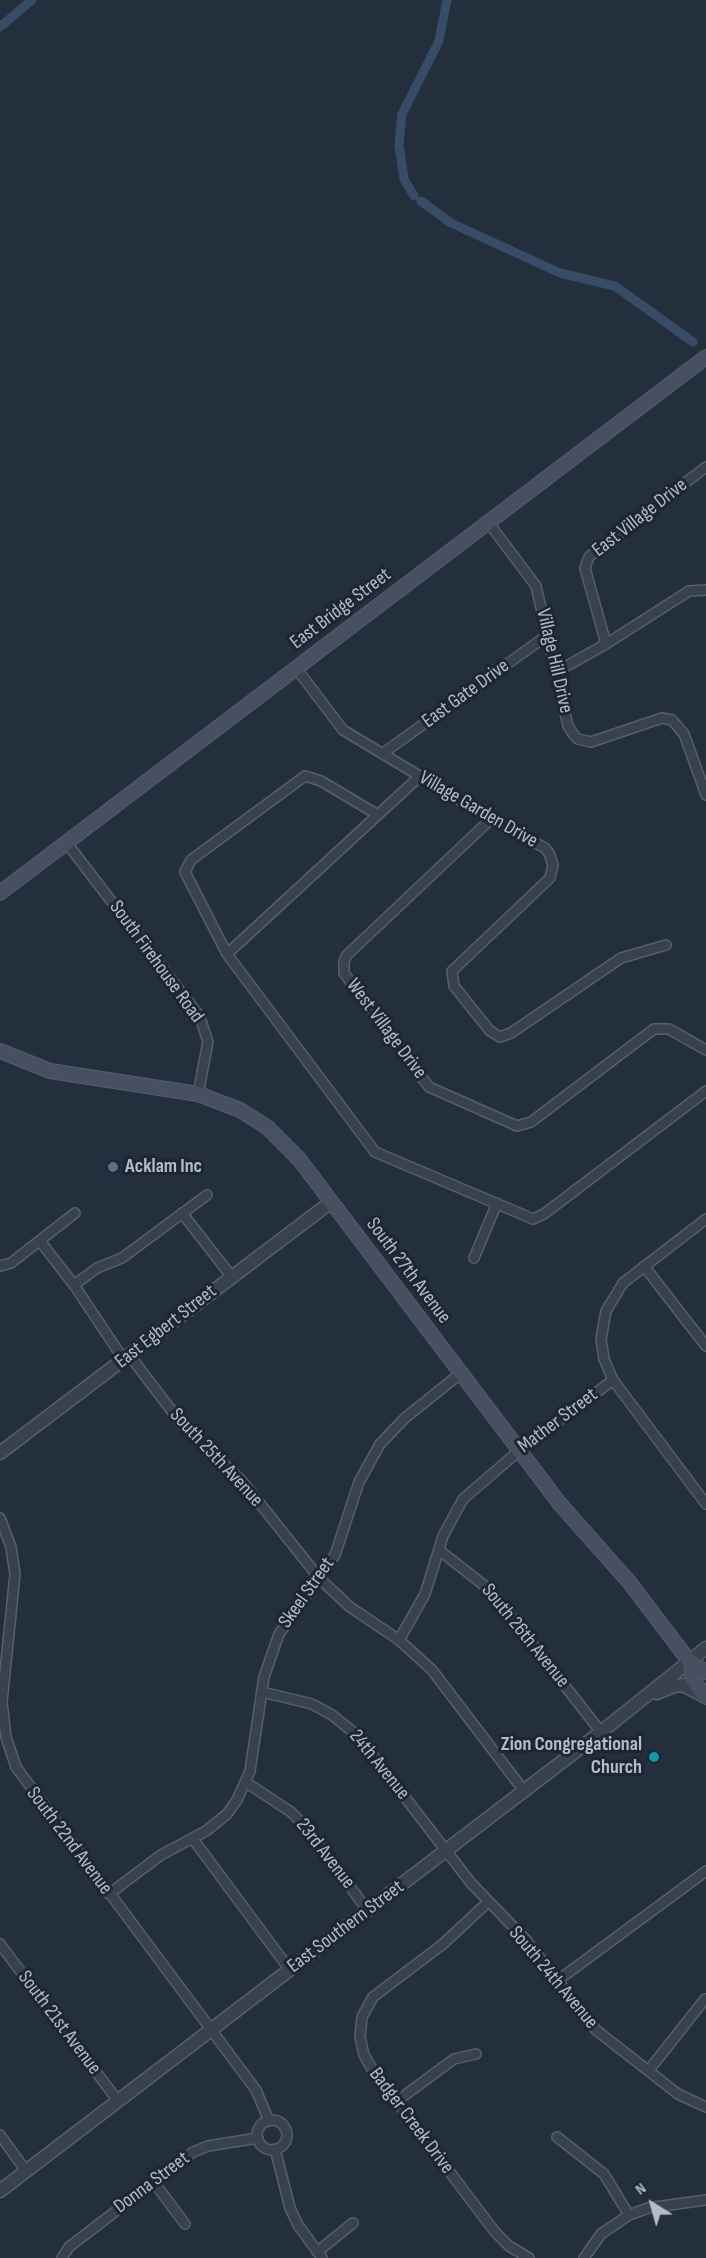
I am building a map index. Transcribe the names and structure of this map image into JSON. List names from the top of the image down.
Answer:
{
  "streets": {
    "main road": ["East Bridge Street", "South 27th Avenue"],
    "street": [
      "East Village Drive",
      "Village Hill Drive",
      "East Gate Drive",
      "Village Garden Drive",
      "South Firehouse Road",
      "West Village Drive",
      "East Egbert Street",
      "Mather Street",
      "South 25th Avenue",
      "Skeel Street",
      "South 26th Avenue",
      "24th Avenue",
      "South 22nd Avenue",
      "23rd Avenue",
      "East Southern Street",
      "South 24th Avenue",
      "South 21st Avenue",
      "Badger Creek Drive",
      "Donna Street"
    ]
  },
  "crossings": [
    ["East Bridge Street", "Village Hill Drive"],
    ["East Bridge Street", "Village Garden Drive"],
    ["East Bridge Street", "South Firehouse Road"],
    ["Village Hill Drive", "East Gate Drive"],
    ["East Gate Drive", "Village Garden Drive"],
    ["Village Garden Drive", "West Village Drive"],
    ["South Firehouse Road", "South 27th Avenue"],
    ["South 27th Avenue", "East Egbert Street"],
    ["South 27th Avenue", "Mather Street"],
    ["South 27th Avenue", "Skeel Street"],
    ["South 27th Avenue", "East Southern Street"],
    ["East Egbert Street", "South 25th Avenue"],
    ["Mather Street", "South 25th Avenue"],
    ["Mather Street", "South 26th Avenue"],
    ["South 25th Avenue", "Skeel Street"],
    ["South 25th Avenue", "East Southern Street"],
    ["Skeel Street", "24th Avenue"],
    ["Skeel Street", "South 22nd Avenue"],
    ["Skeel Street", "23rd Avenue"],
    ["South 26th Avenue", "East Southern Street"],
    ["24th Avenue", "East Southern Street"],
    ["24th Avenue", "South 24th Avenue"],
    ["South 22nd Avenue", "East Southern Street"],
    ["South 22nd Avenue", "Donna Street"],
    ["23rd Avenue", "East Southern Street"],
    ["East Southern Street", "South 24th Avenue"],
    ["East Southern Street", "South 21st Avenue"]
  ],
  "places": ["Acklam Inc", "Zion Congregational Church"],
  "north": "top left"
}
